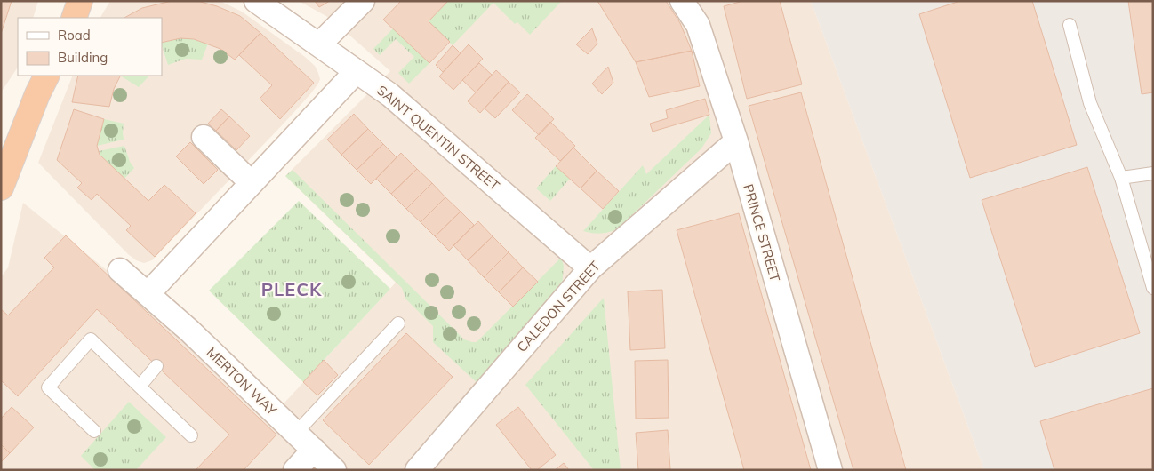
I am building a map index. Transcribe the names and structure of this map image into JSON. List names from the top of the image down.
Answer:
{
  "streets": {
    "street": [
      "SAINT QUENTIN STREET",
      "PRINCE STREET",
      "CALEDON STREET",
      "MERTON WAY"
    ]
  },
  "crossings": [
    ["SAINT QUENTIN STREET", "CALEDON STREET"],
    ["PRINCE STREET", "CALEDON STREET"]
  ],
  "districts": ["PLECK"],
  "legend": ["Road", "Building"]
}
